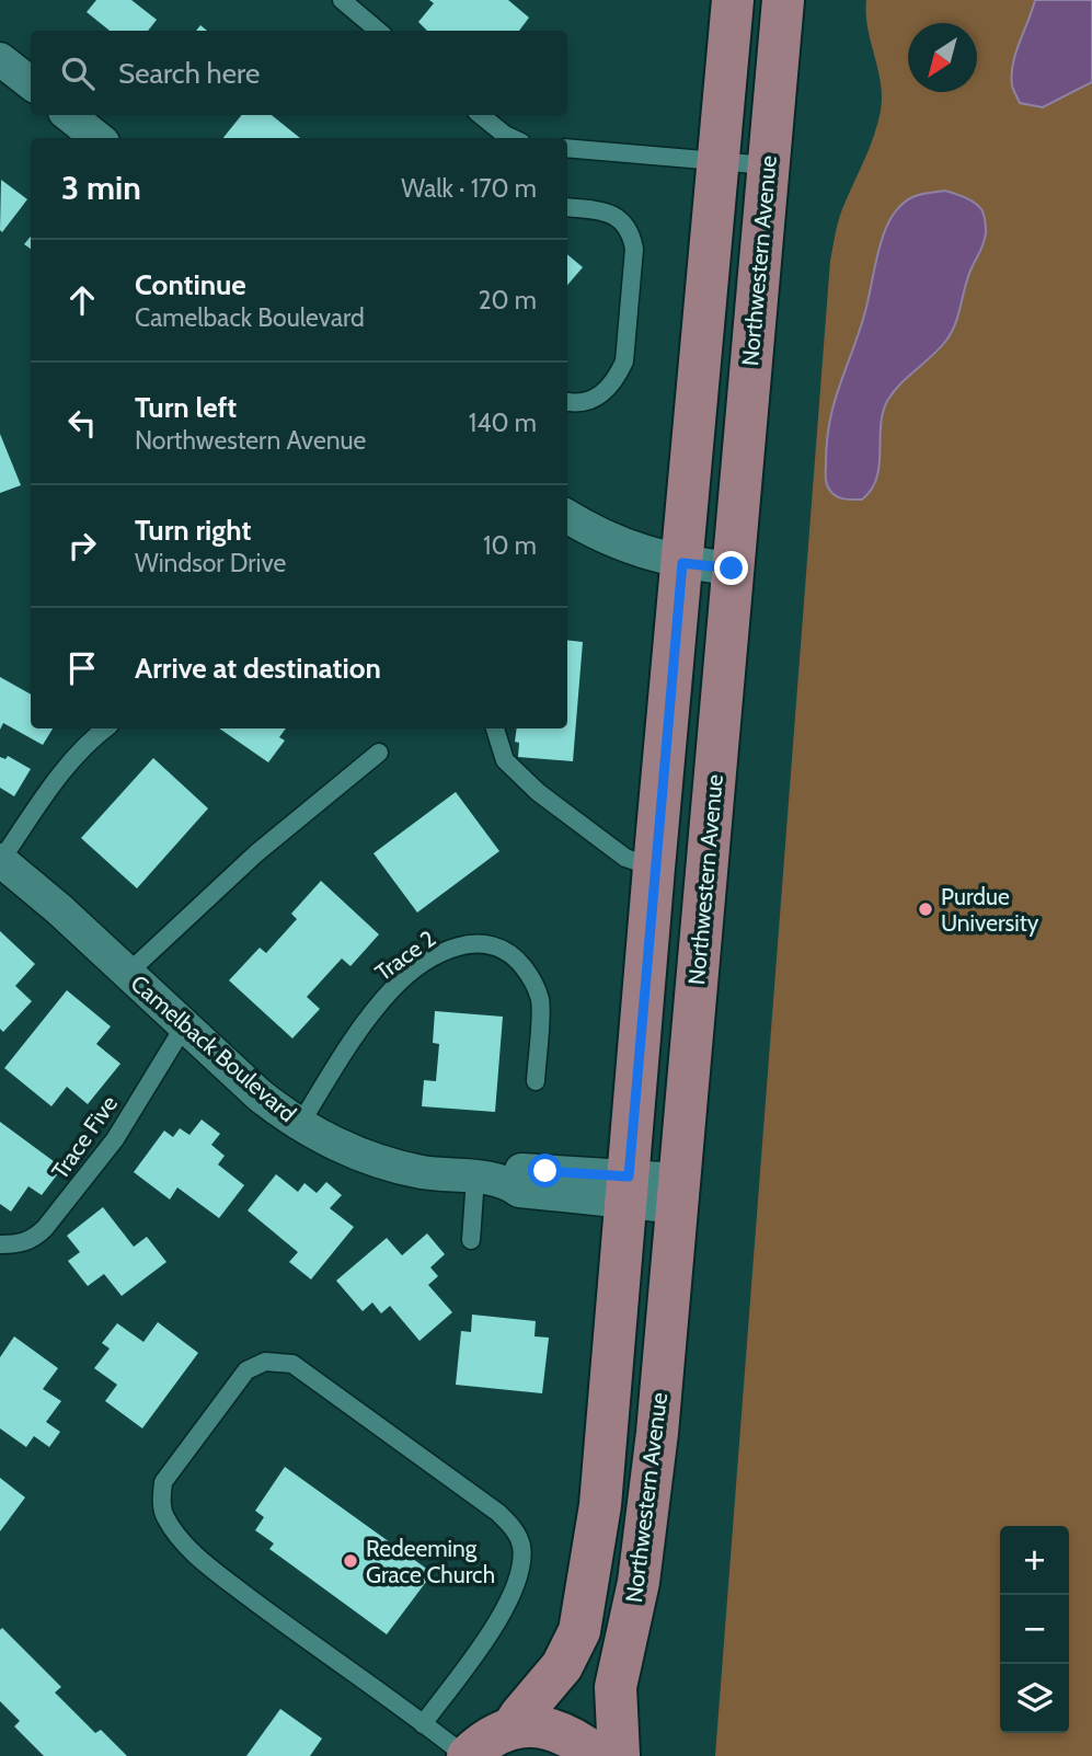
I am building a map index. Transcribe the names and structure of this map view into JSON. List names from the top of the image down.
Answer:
{
  "streets": {
    "main road": ["Northwestern Avenue"],
    "street": ["Camelback Boulevard"],
    "lane": ["Trace 2", "Trace Five"]
  },
  "crossings": [
    ["Northwestern Avenue", "Camelback Boulevard"],
    ["Trace 2", "Camelback Boulevard"],
    ["Camelback Boulevard", "Trace Five"]
  ],
  "places": ["Purdue University", "Redeeming Grace Church"],
  "north": "bottom left",
  "page": {
    "search": "Search here",
    "heading": ["3 min", "Walk · 170 m"],
    "list": [
      ["Continue", "Camelback Boulevard", "20 m"],
      ["Turn left", "Northwestern Avenue", "140 m"],
      ["Turn right", "Windsor Drive", "10 m"],
      "Arrive at destination"
    ],
    "map_buttons": ["+", "−"]
  }
}
